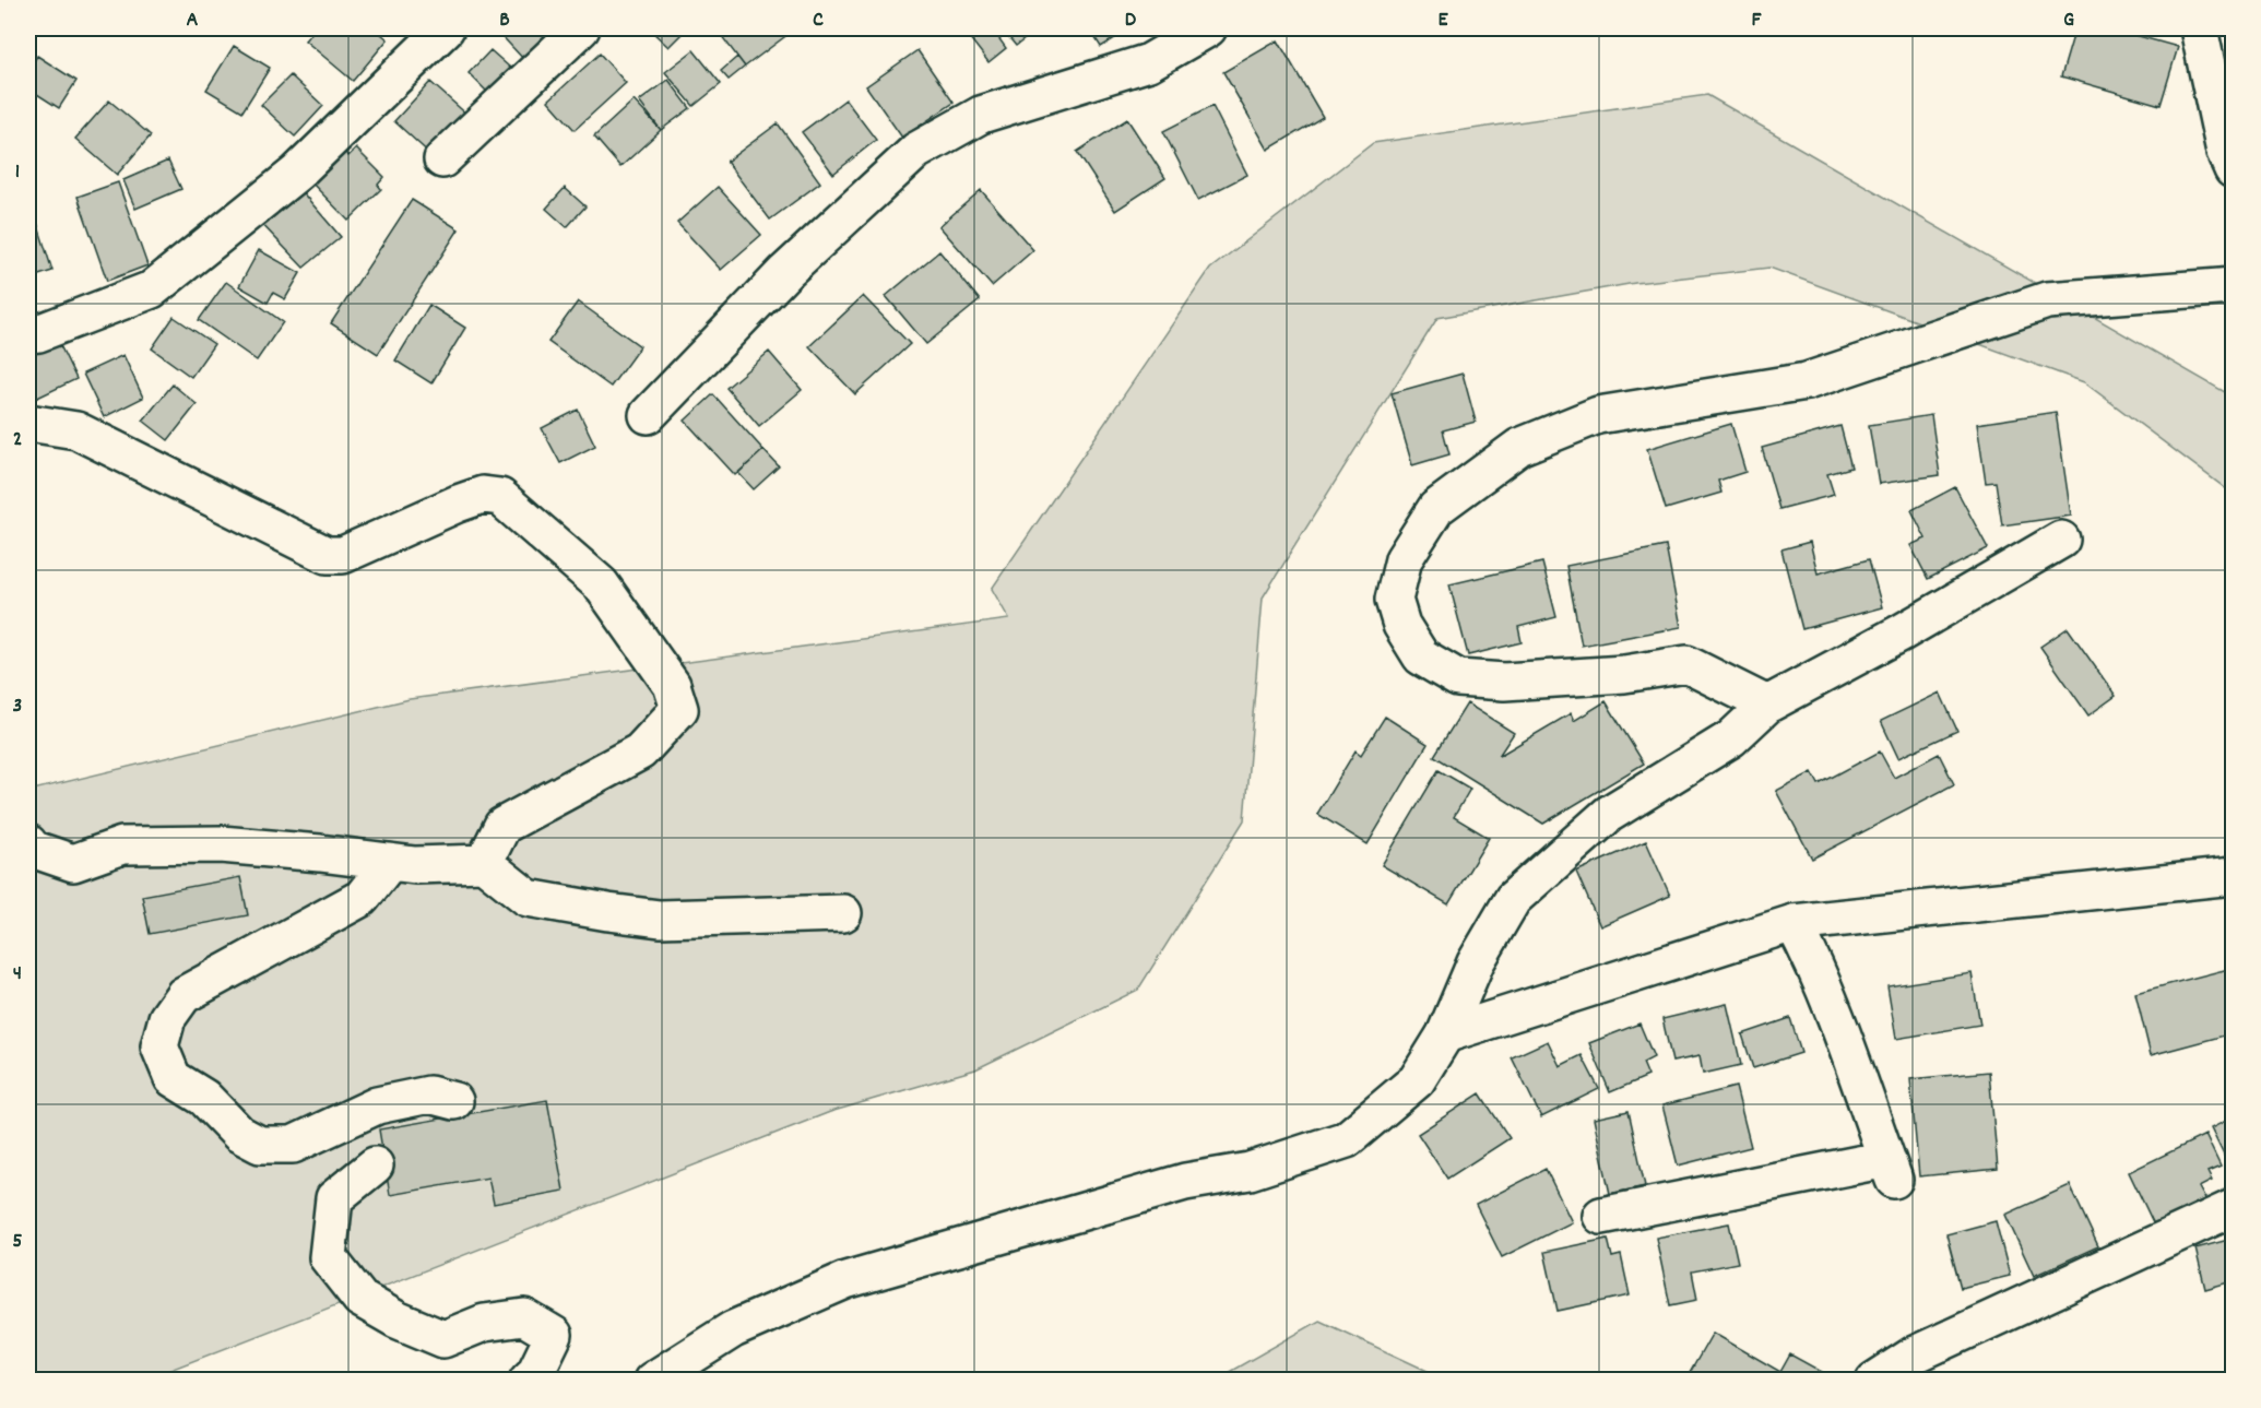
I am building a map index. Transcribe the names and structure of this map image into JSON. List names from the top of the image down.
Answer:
{
  "grid": {
    "columns": [
      "A",
      "B",
      "C",
      "D",
      "E",
      "F",
      "G"
    ],
    "rows": [
      "1",
      "2",
      "3",
      "4",
      "5"
    ]
  }
}
